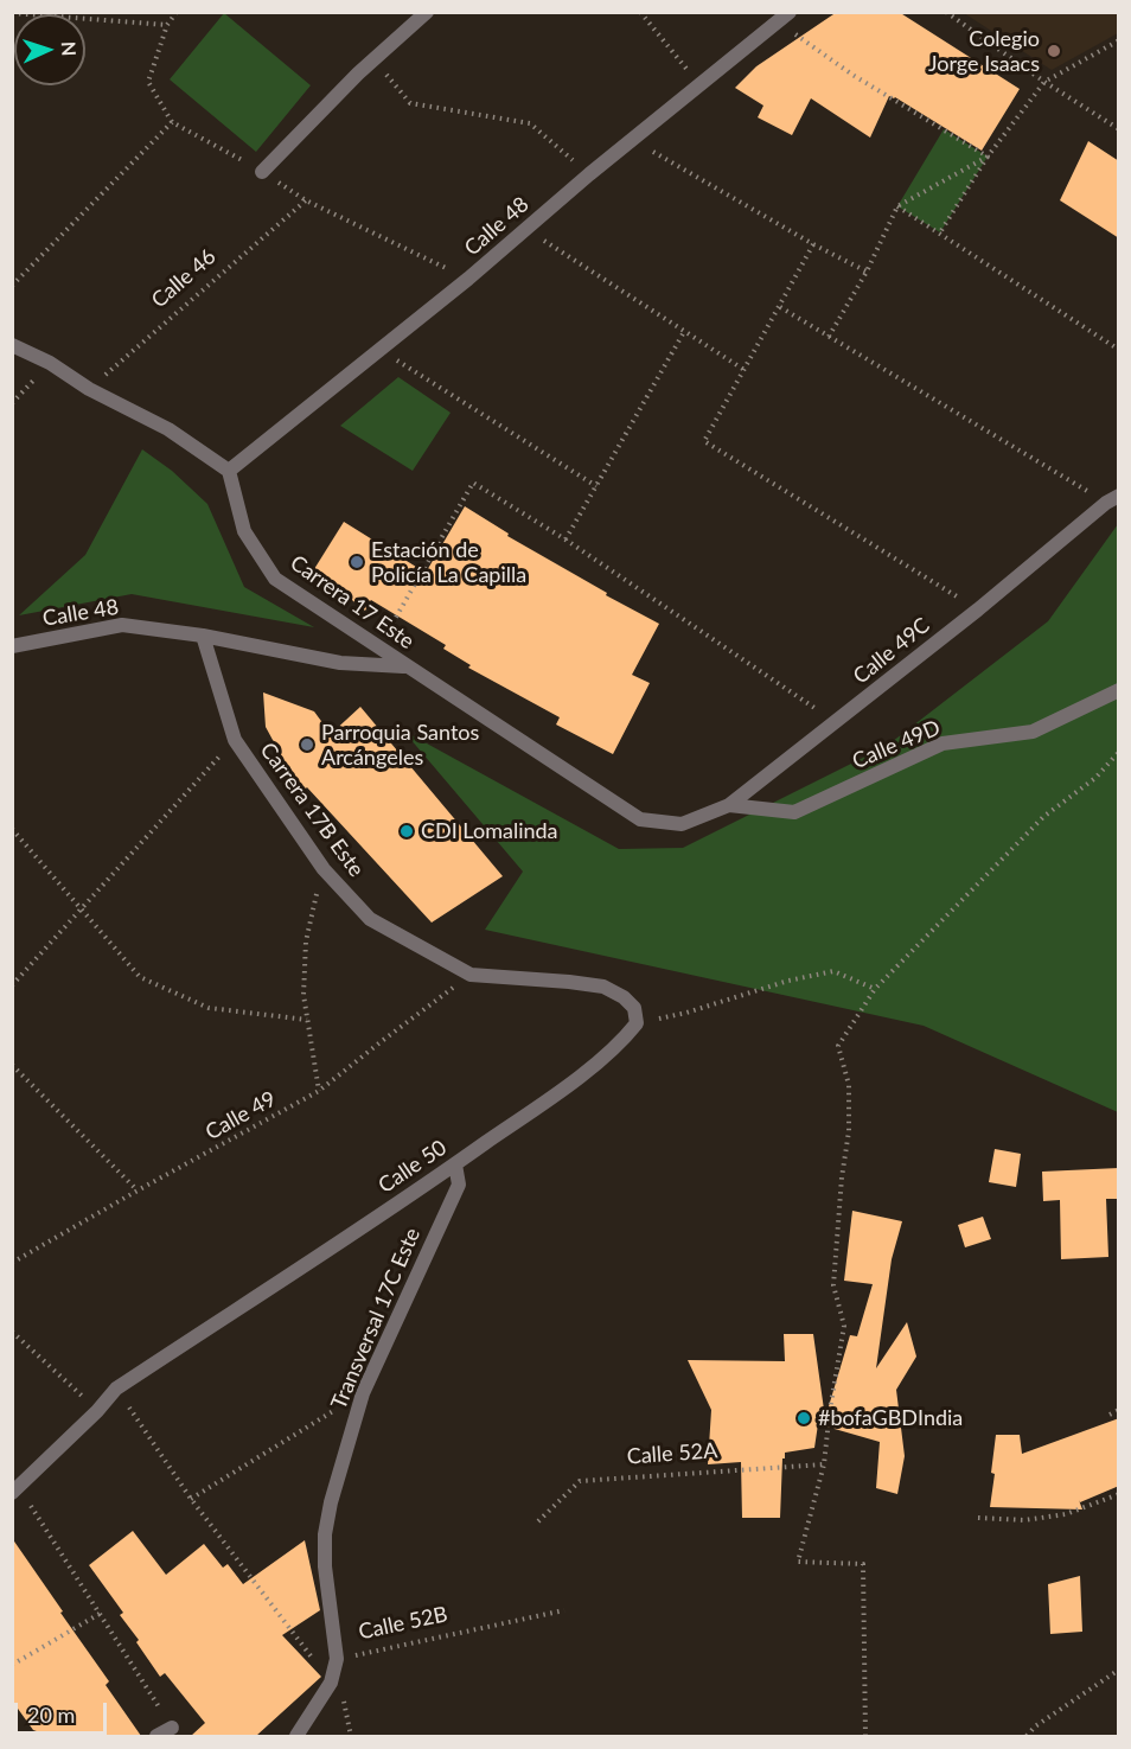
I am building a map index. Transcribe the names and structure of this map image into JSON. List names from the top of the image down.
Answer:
{
  "streets": {
    "street": [
      "Calle 48",
      "Carrera 17 Este",
      "Calle 49C",
      "Calle 49D",
      "Carrera 17B Este",
      "Calle 50",
      "Transversal 17C Este",
      "Calle 52B"
    ],
    "path": ["Calle 46", "Calle 49", "Calle 52A"]
  },
  "crossings": [
    ["Calle 48", "Carrera 17 Este"],
    ["Calle 48", "Carrera 17B Este"],
    ["Carrera 17 Este", "Calle 49C"],
    ["Calle 49C", "Calle 49D"],
    ["Carrera 17B Este", "Calle 49"],
    ["Carrera 17B Este", "Calle 50"],
    ["Calle 50", "Transversal 17C Este"],
    ["Transversal 17C Este", "Calle 52B"]
  ],
  "places": [
    "Colegio Jorge Isaacs",
    "Estación de Policía La Capilla",
    "Parroquia Santos Arcángeles",
    "CDI Lomalinda",
    "#bofaGBDIndia"
  ],
  "scale_bar": "20 m",
  "north": "right"
}
